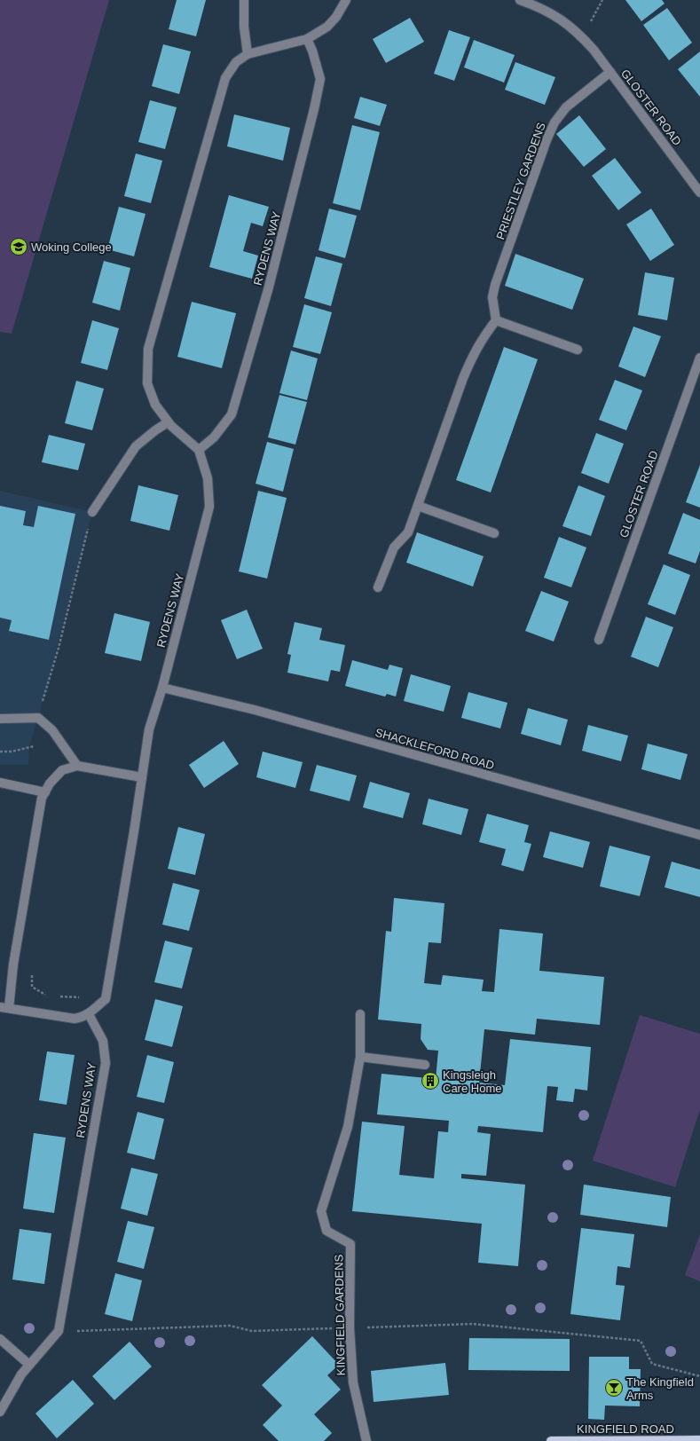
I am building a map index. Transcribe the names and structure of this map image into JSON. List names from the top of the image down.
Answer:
{
  "streets": {
    "main road": ["KINGFIELD ROAD"],
    "street": [
      "GLOSTER ROAD",
      "PRIESTLEY GARDENS",
      "RYDENS WAY",
      "SHACKLEFORD ROAD",
      "KINGFIELD GARDENS"
    ]
  },
  "crossings": [
    ["GLOSTER ROAD", "PRIESTLEY GARDENS"],
    ["RYDENS WAY", "SHACKLEFORD ROAD"]
  ],
  "places": {
    "school or university": ["Woking College"],
    "building": ["Kingsleigh Care Home"],
    "bar": ["The Kingfield Arms"]
  }
}
